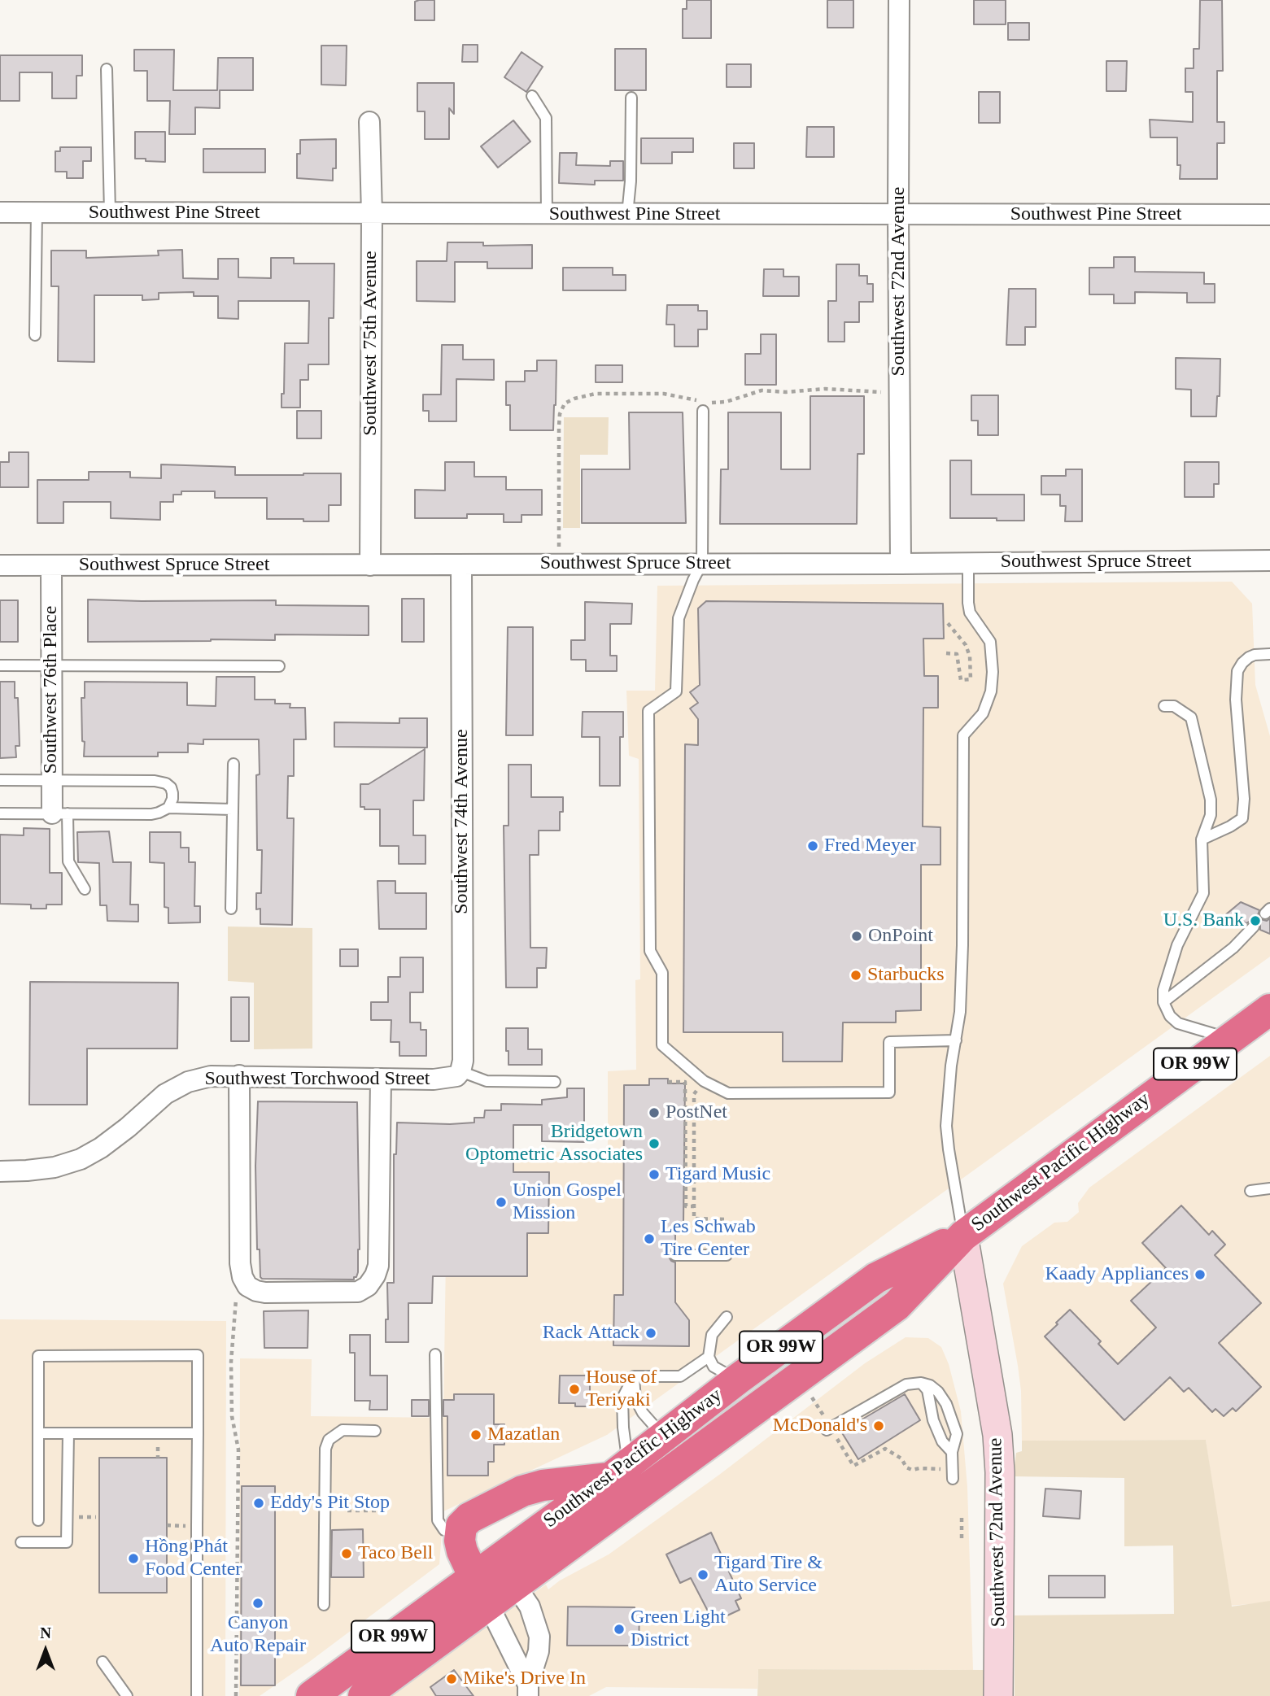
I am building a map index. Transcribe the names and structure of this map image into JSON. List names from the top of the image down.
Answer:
{
  "streets": {
    "highway": ["OR 99W", "Southwest Pacific Highway"],
    "main road": ["Southwest 72nd Avenue"],
    "street": [
      "Southwest Pine Street",
      "Southwest 75th Avenue",
      "Southwest Spruce Street",
      "Southwest 76th Place",
      "Southwest 74th Avenue",
      "Southwest Torchwood Street"
    ]
  },
  "crossings": [
    ["Southwest Pine Street", "Southwest 72nd Avenue"],
    ["Southwest Pine Street", "Southwest 75th Avenue"],
    ["Southwest 72nd Avenue", "Southwest Spruce Street"],
    ["Southwest 72nd Avenue", "Southwest Pacific Highway"],
    ["Southwest 75th Avenue", "Southwest Spruce Street"],
    ["Southwest Spruce Street", "Southwest 76th Place"],
    ["Southwest Spruce Street", "Southwest 74th Avenue"],
    ["Southwest 74th Avenue", "Southwest Torchwood Street"]
  ],
  "places": [
    "Fred Meyer",
    "U.S. Bank",
    "OnPoint",
    "Starbucks",
    "PostNet",
    "Bridgetown Optometric Associates",
    "Tigard Music",
    "Union Gospel Mission",
    "Les Schwab Tire Center",
    "Kaady Appliances",
    "Rack Attack",
    "House of Teriyaki",
    "McDonald's",
    "Mazatlan",
    "Eddy's Pit Stop",
    "Taco Bell",
    "Hồng Phát Food Center",
    "Tigard Tire & Auto Service",
    "Canyon Auto Repair",
    "Green Light District",
    "Mike's Drive In"
  ],
  "north": "top"
}
